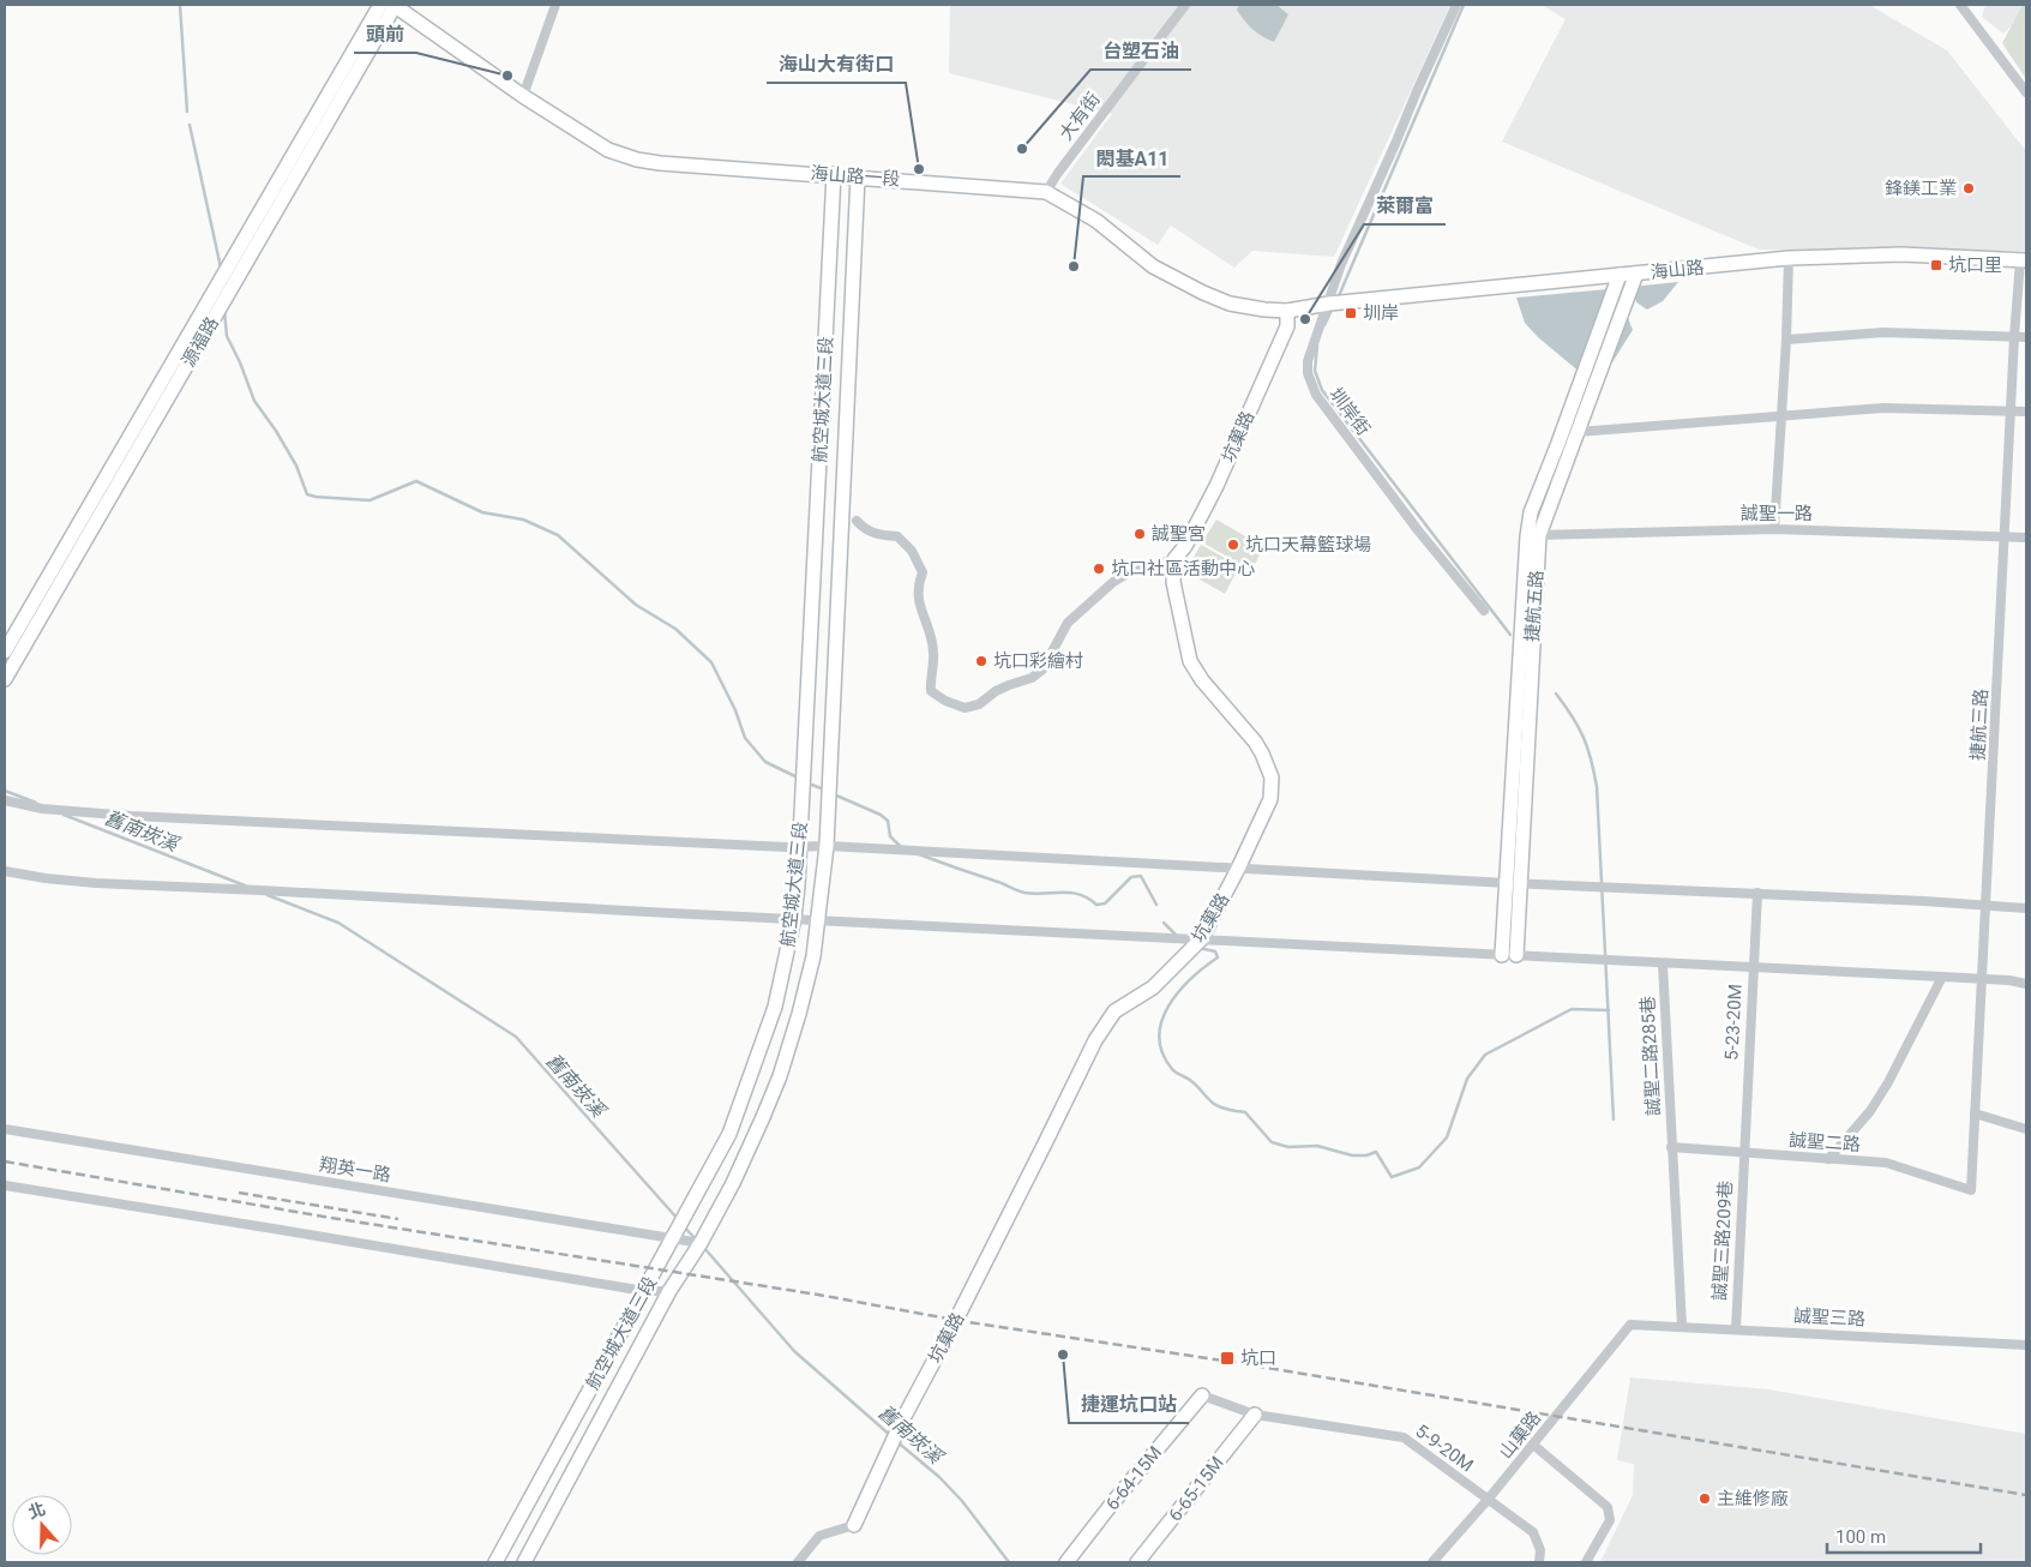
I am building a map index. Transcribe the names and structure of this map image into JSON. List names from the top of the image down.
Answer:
{
  "streets": {
    "street": [
      "大有街",
      "海山路一段",
      "海山路",
      "源福路",
      "航空城大道三段",
      "圳岸街",
      "坑菓路",
      "誠聖一路",
      "捷航五路",
      "捷航三路",
      "5-23-20M",
      "誠聖二路285巷",
      "誠聖二路",
      "翔英一路",
      "誠聖三路209巷",
      "誠聖三路",
      "山菓路",
      "5-9-20M",
      "6-64-15M",
      "6-65-15M"
    ]
  },
  "crossings": [
    ["大有街", "海山路一段"],
    ["海山路一段", "海山路"],
    ["海山路一段", "源福路"],
    ["海山路一段", "航空城大道三段"],
    ["海山路一段", "圳岸街"],
    ["海山路一段", "坑菓路"],
    ["海山路", "圳岸街"],
    ["海山路", "捷航五路"],
    ["海山路", "捷航三路"],
    ["航空城大道三段", "翔英一路"],
    ["誠聖一路", "捷航五路"],
    ["誠聖一路", "捷航三路"],
    ["捷航三路", "誠聖二路"],
    ["5-23-20M", "誠聖二路"],
    ["5-23-20M", "誠聖三路209巷"],
    ["誠聖二路285巷", "誠聖二路"],
    ["誠聖二路285巷", "誠聖三路"],
    ["誠聖二路", "誠聖三路209巷"],
    ["誠聖三路209巷", "誠聖三路"],
    ["誠聖三路", "山菓路"],
    ["山菓路", "5-9-20M"],
    ["5-9-20M", "6-64-15M"],
    ["5-9-20M", "6-65-15M"]
  ],
  "water": ["舊南崁溪"],
  "places": {
    "other": [
      "頭前",
      "台塑石油",
      "海山大有街口",
      "鋒鎂工業",
      "閎基A11",
      "萊爾富",
      "誠聖宮",
      "坑口天幕籃球場",
      "坑口社區活動中心",
      "坑口彩繪村",
      "捷運坑口站",
      "主維修廠"
    ],
    "transit": ["坑口里", "圳岸", "坑口"]
  },
  "scale_bar": "100 m",
  "north": "top"
}
